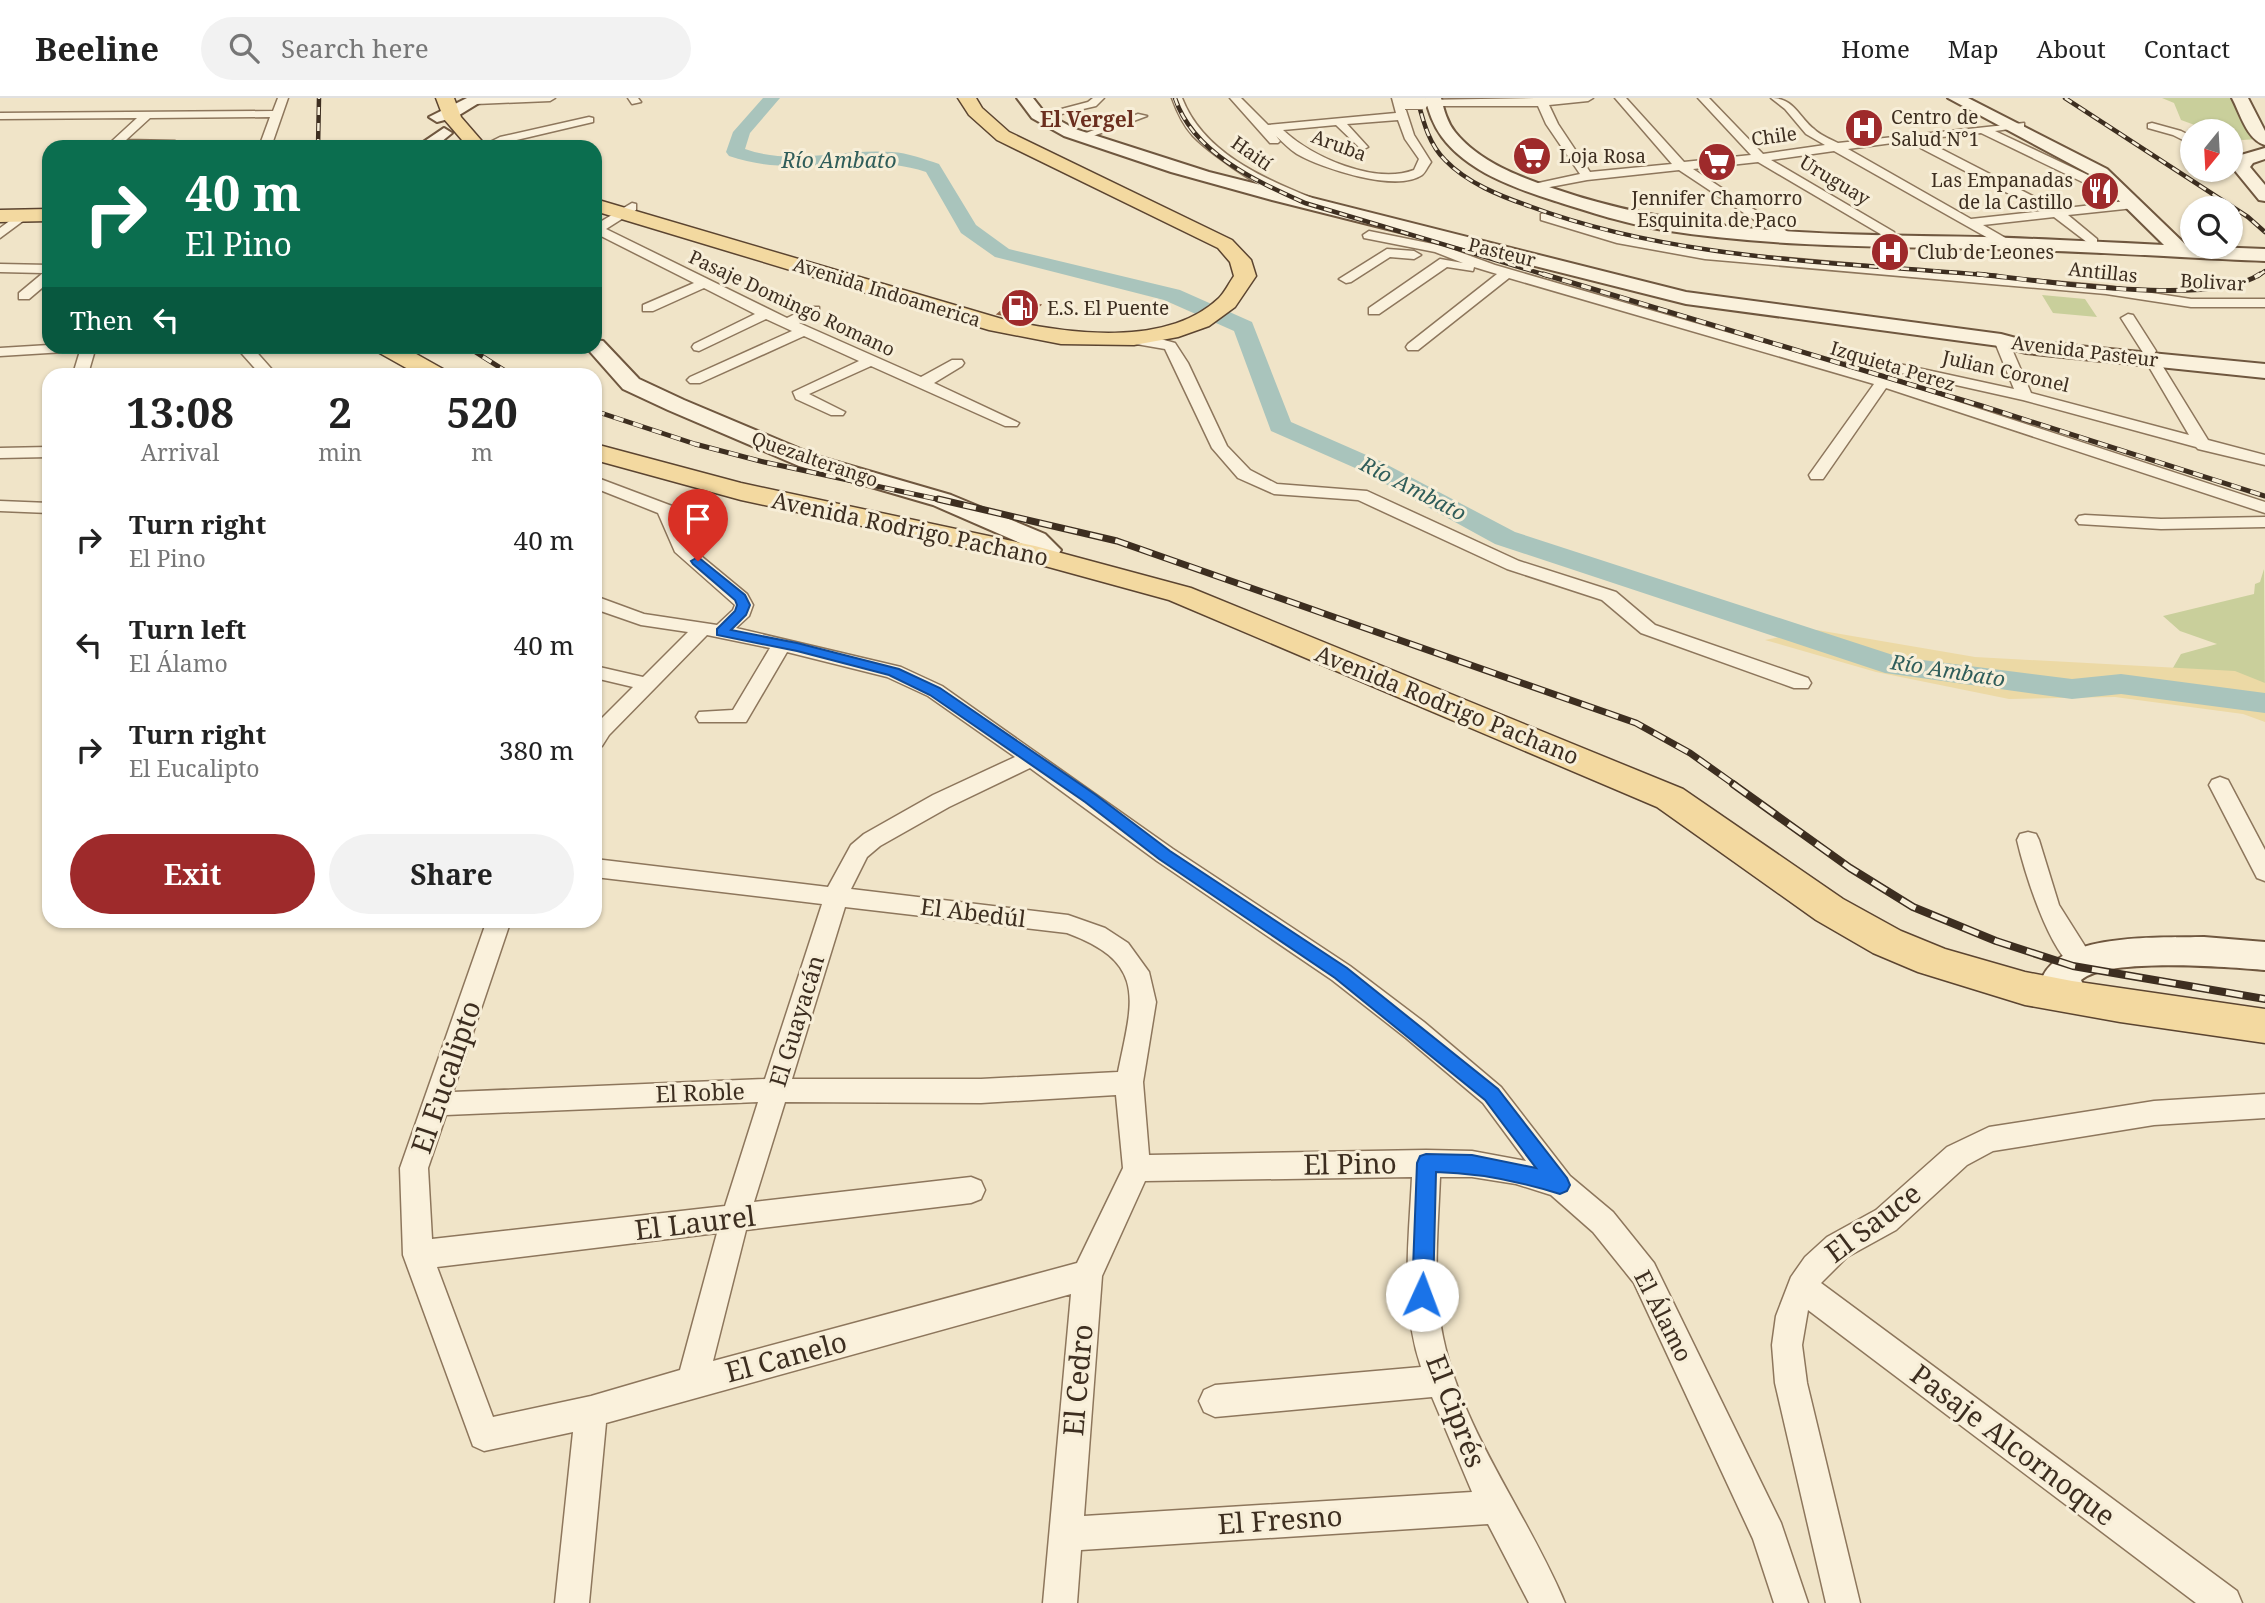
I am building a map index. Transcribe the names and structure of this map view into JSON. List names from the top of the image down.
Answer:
{
  "streets": {
    "main road": ["Avenida Indoamerica", "Avenida Rodrigo Pachano"],
    "street": [
      "Chile",
      "Aruba",
      "Haití",
      "Uruguay",
      "Pasteur",
      "Antillas",
      "Bolivar",
      "Pasaje Domingo Romano",
      "Avenida Pasteur",
      "Izquieta Perez",
      "Julian Coronel",
      "Quezalterango",
      "El Abedúl",
      "El Guayacán",
      "El Eucalipto",
      "El Roble",
      "El Pino",
      "El Laurel",
      "El Sauce",
      "El Álamo",
      "El Canelo",
      "El Cedro",
      "El Ciprés",
      "Pasaje Alcornoque",
      "El Fresno"
    ]
  },
  "crossings": [
    ["Chile", "Uruguay"],
    ["Haití", "Pasteur"],
    ["Pasteur", "Avenida Pasteur"],
    ["Antillas", "Bolivar"],
    ["Avenida Indoamerica", "Pasaje Domingo Romano"],
    ["Izquieta Perez", "Julian Coronel"],
    ["Quezalterango", "Avenida Rodrigo Pachano"],
    ["El Abedúl", "El Guayacán"],
    ["El Abedúl", "El Roble"],
    ["El Abedúl", "El Pino"],
    ["El Abedúl", "El Cedro"],
    ["El Guayacán", "El Roble"],
    ["El Guayacán", "El Laurel"],
    ["El Guayacán", "El Álamo"],
    ["El Guayacán", "El Canelo"],
    ["El Eucalipto", "El Roble"],
    ["El Eucalipto", "El Laurel"],
    ["El Eucalipto", "El Canelo"],
    ["El Pino", "El Álamo"],
    ["El Pino", "El Cedro"],
    ["El Pino", "El Ciprés"],
    ["El Sauce", "Pasaje Alcornoque"],
    ["El Canelo", "El Cedro"],
    ["El Cedro", "El Fresno"],
    ["El Ciprés", "El Fresno"]
  ],
  "districts": ["El Vergel"],
  "water": ["Río Ambato"],
  "places": {
    "hospital": ["Centro de Salud N°1", "Club de Leones"],
    "supermarket": ["Loja Rosa", "Jennifer Chamorro Esquinita de Paco"],
    "restaurant": ["Las Empanadas de la Castillo"],
    "fuel station": ["E.S. El Puente"]
  },
  "north": "bottom",
  "page": {
    "header": "Beeline",
    "search": "Search here",
    "nav": [
      "Home",
      "Map",
      "About",
      "Contact"
    ],
    "turn": ["40 m", "El Pino"],
    "then": "Then",
    "eta": [
      "13:08",
      "Arrival",
      "2",
      "min",
      "520",
      "m"
    ],
    "list": [
      {
        "name": "Turn right",
        "note": "El Pino",
        "value": "40 m"
      },
      {
        "name": "Turn left",
        "note": "El Álamo",
        "value": "40 m"
      },
      {
        "name": "Turn right",
        "note": "El Eucalipto",
        "value": "380 m"
      }
    ],
    "buttons": ["Exit", "Share"]
  }
}
